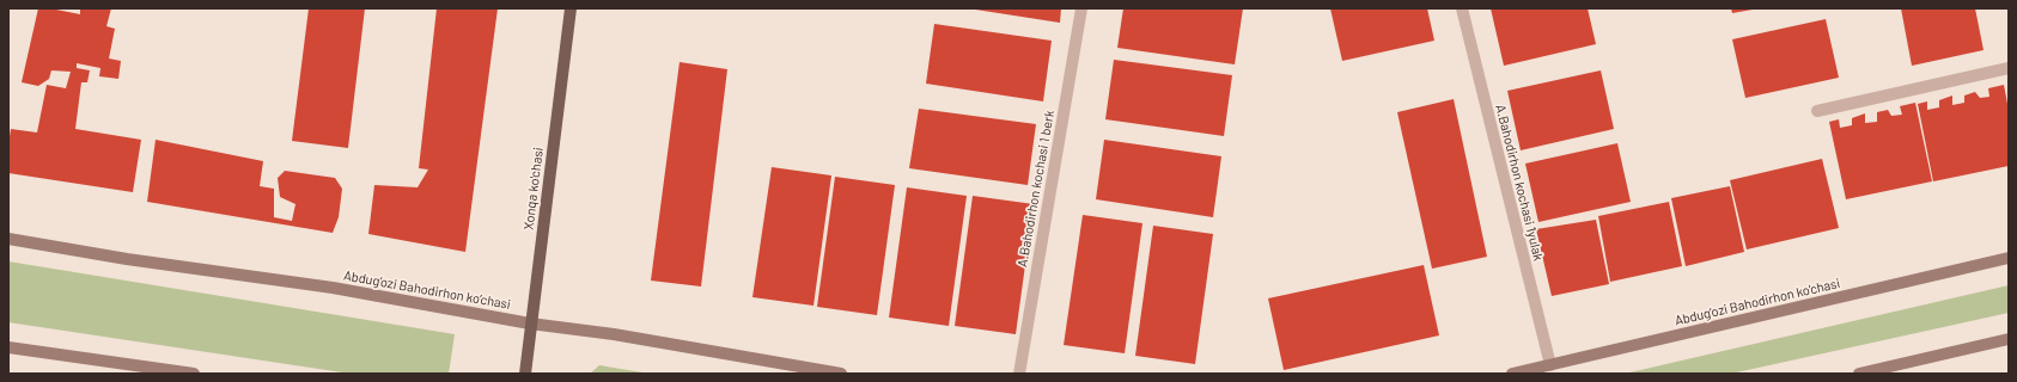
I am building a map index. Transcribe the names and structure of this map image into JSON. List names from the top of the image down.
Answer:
{
  "streets": {
    "main road": ["Xonqa ko'chasi", "Abdug’ozi Bahodirhon ko’chasi"],
    "street": ["A.Bahodirhon kochasi 1yulak", "A.Bahodirhon kochasi 1 berk"]
  },
  "crossings": [
    ["A.Bahodirhon kochasi 1yulak", "Abdug’ozi Bahodirhon ko’chasi"],
    ["Xonqa ko'chasi", "Abdug’ozi Bahodirhon ko’chasi"]
  ]
}
